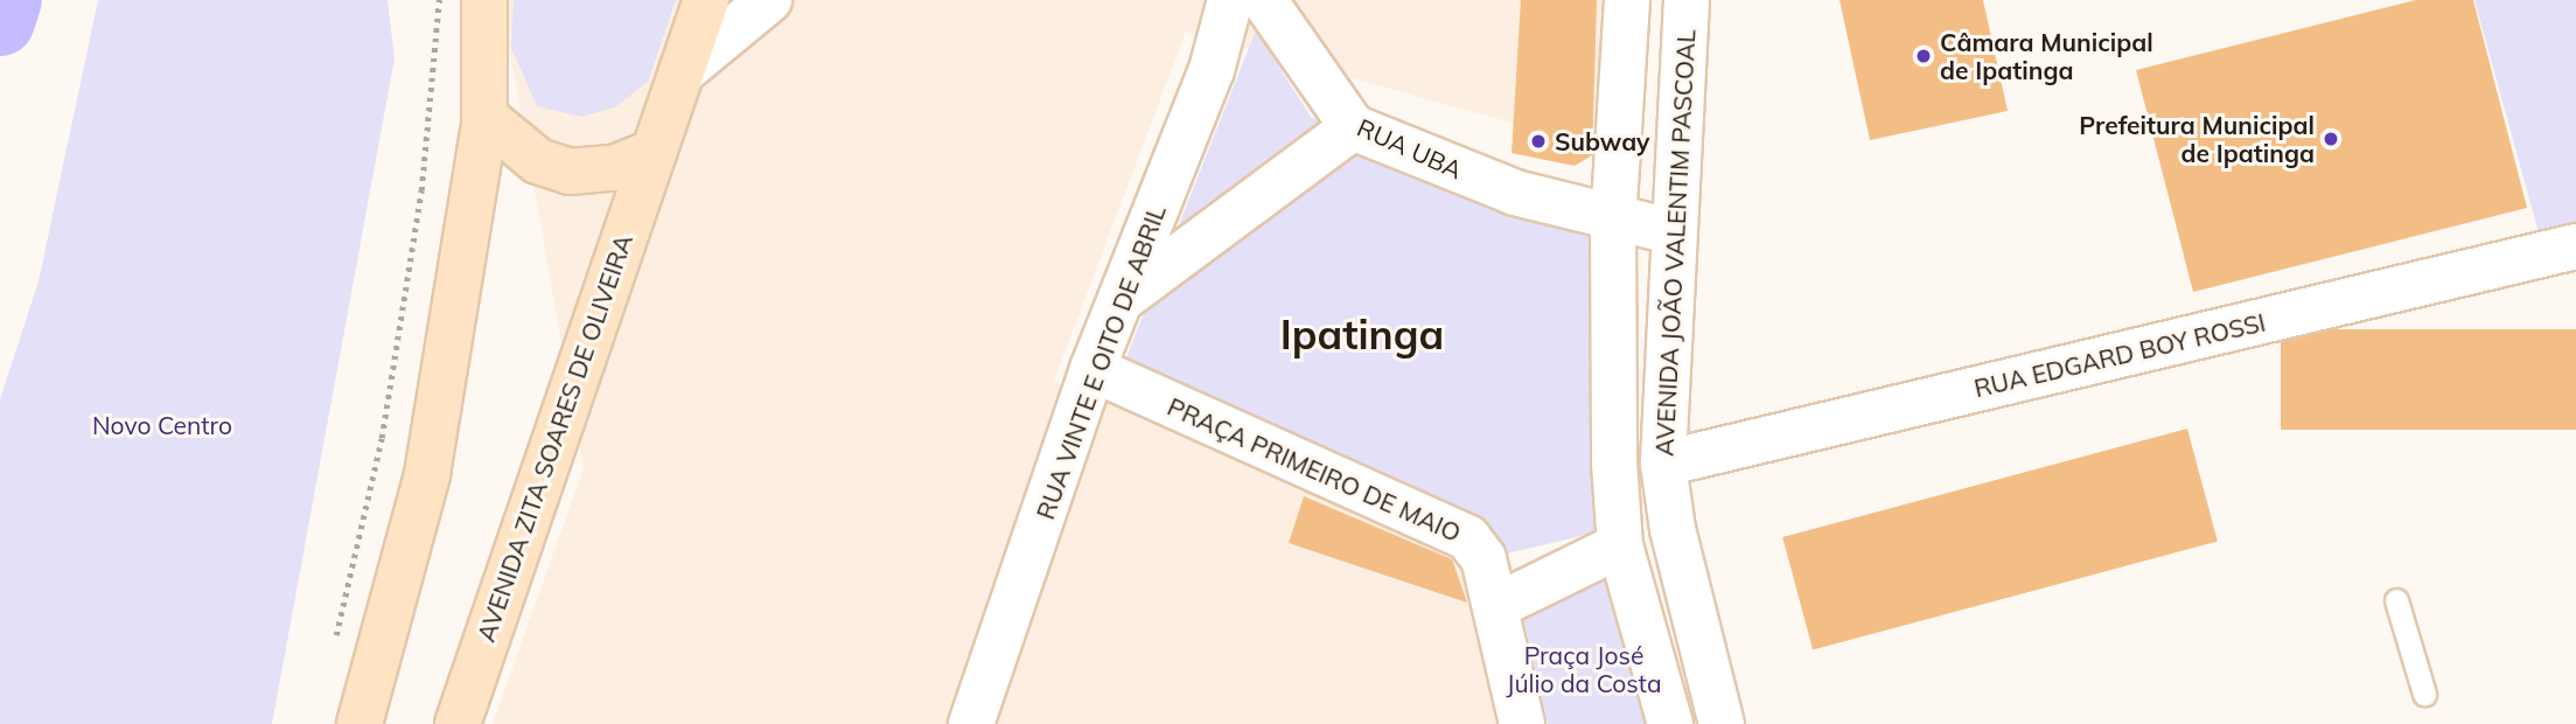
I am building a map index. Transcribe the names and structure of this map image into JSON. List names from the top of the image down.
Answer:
{
  "streets": {
    "main road": ["AVENIDA ZITA SOARES DE OLIVEIRA"],
    "street": [
      "RUA UBA",
      "AVENIDA JOÃO VALENTIM PASCOAL",
      "RUA EDGARD BOY ROSSI",
      "RUA VINTE E OITO DE ABRIL",
      "PRAÇA PRIMEIRO DE MAIO"
    ]
  },
  "crossings": [
    ["RUA UBA", "AVENIDA JOÃO VALENTIM PASCOAL"],
    ["AVENIDA JOÃO VALENTIM PASCOAL", "RUA EDGARD BOY ROSSI"],
    ["RUA VINTE E OITO DE ABRIL", "PRAÇA PRIMEIRO DE MAIO"]
  ],
  "districts": ["Ipatinga"],
  "parks": ["Novo Centro", "Praça José Júlio da Costa"],
  "places": ["Câmara Municipal de Ipatinga", "Prefeitura Municipal de Ipatinga", "Subway"]
}
